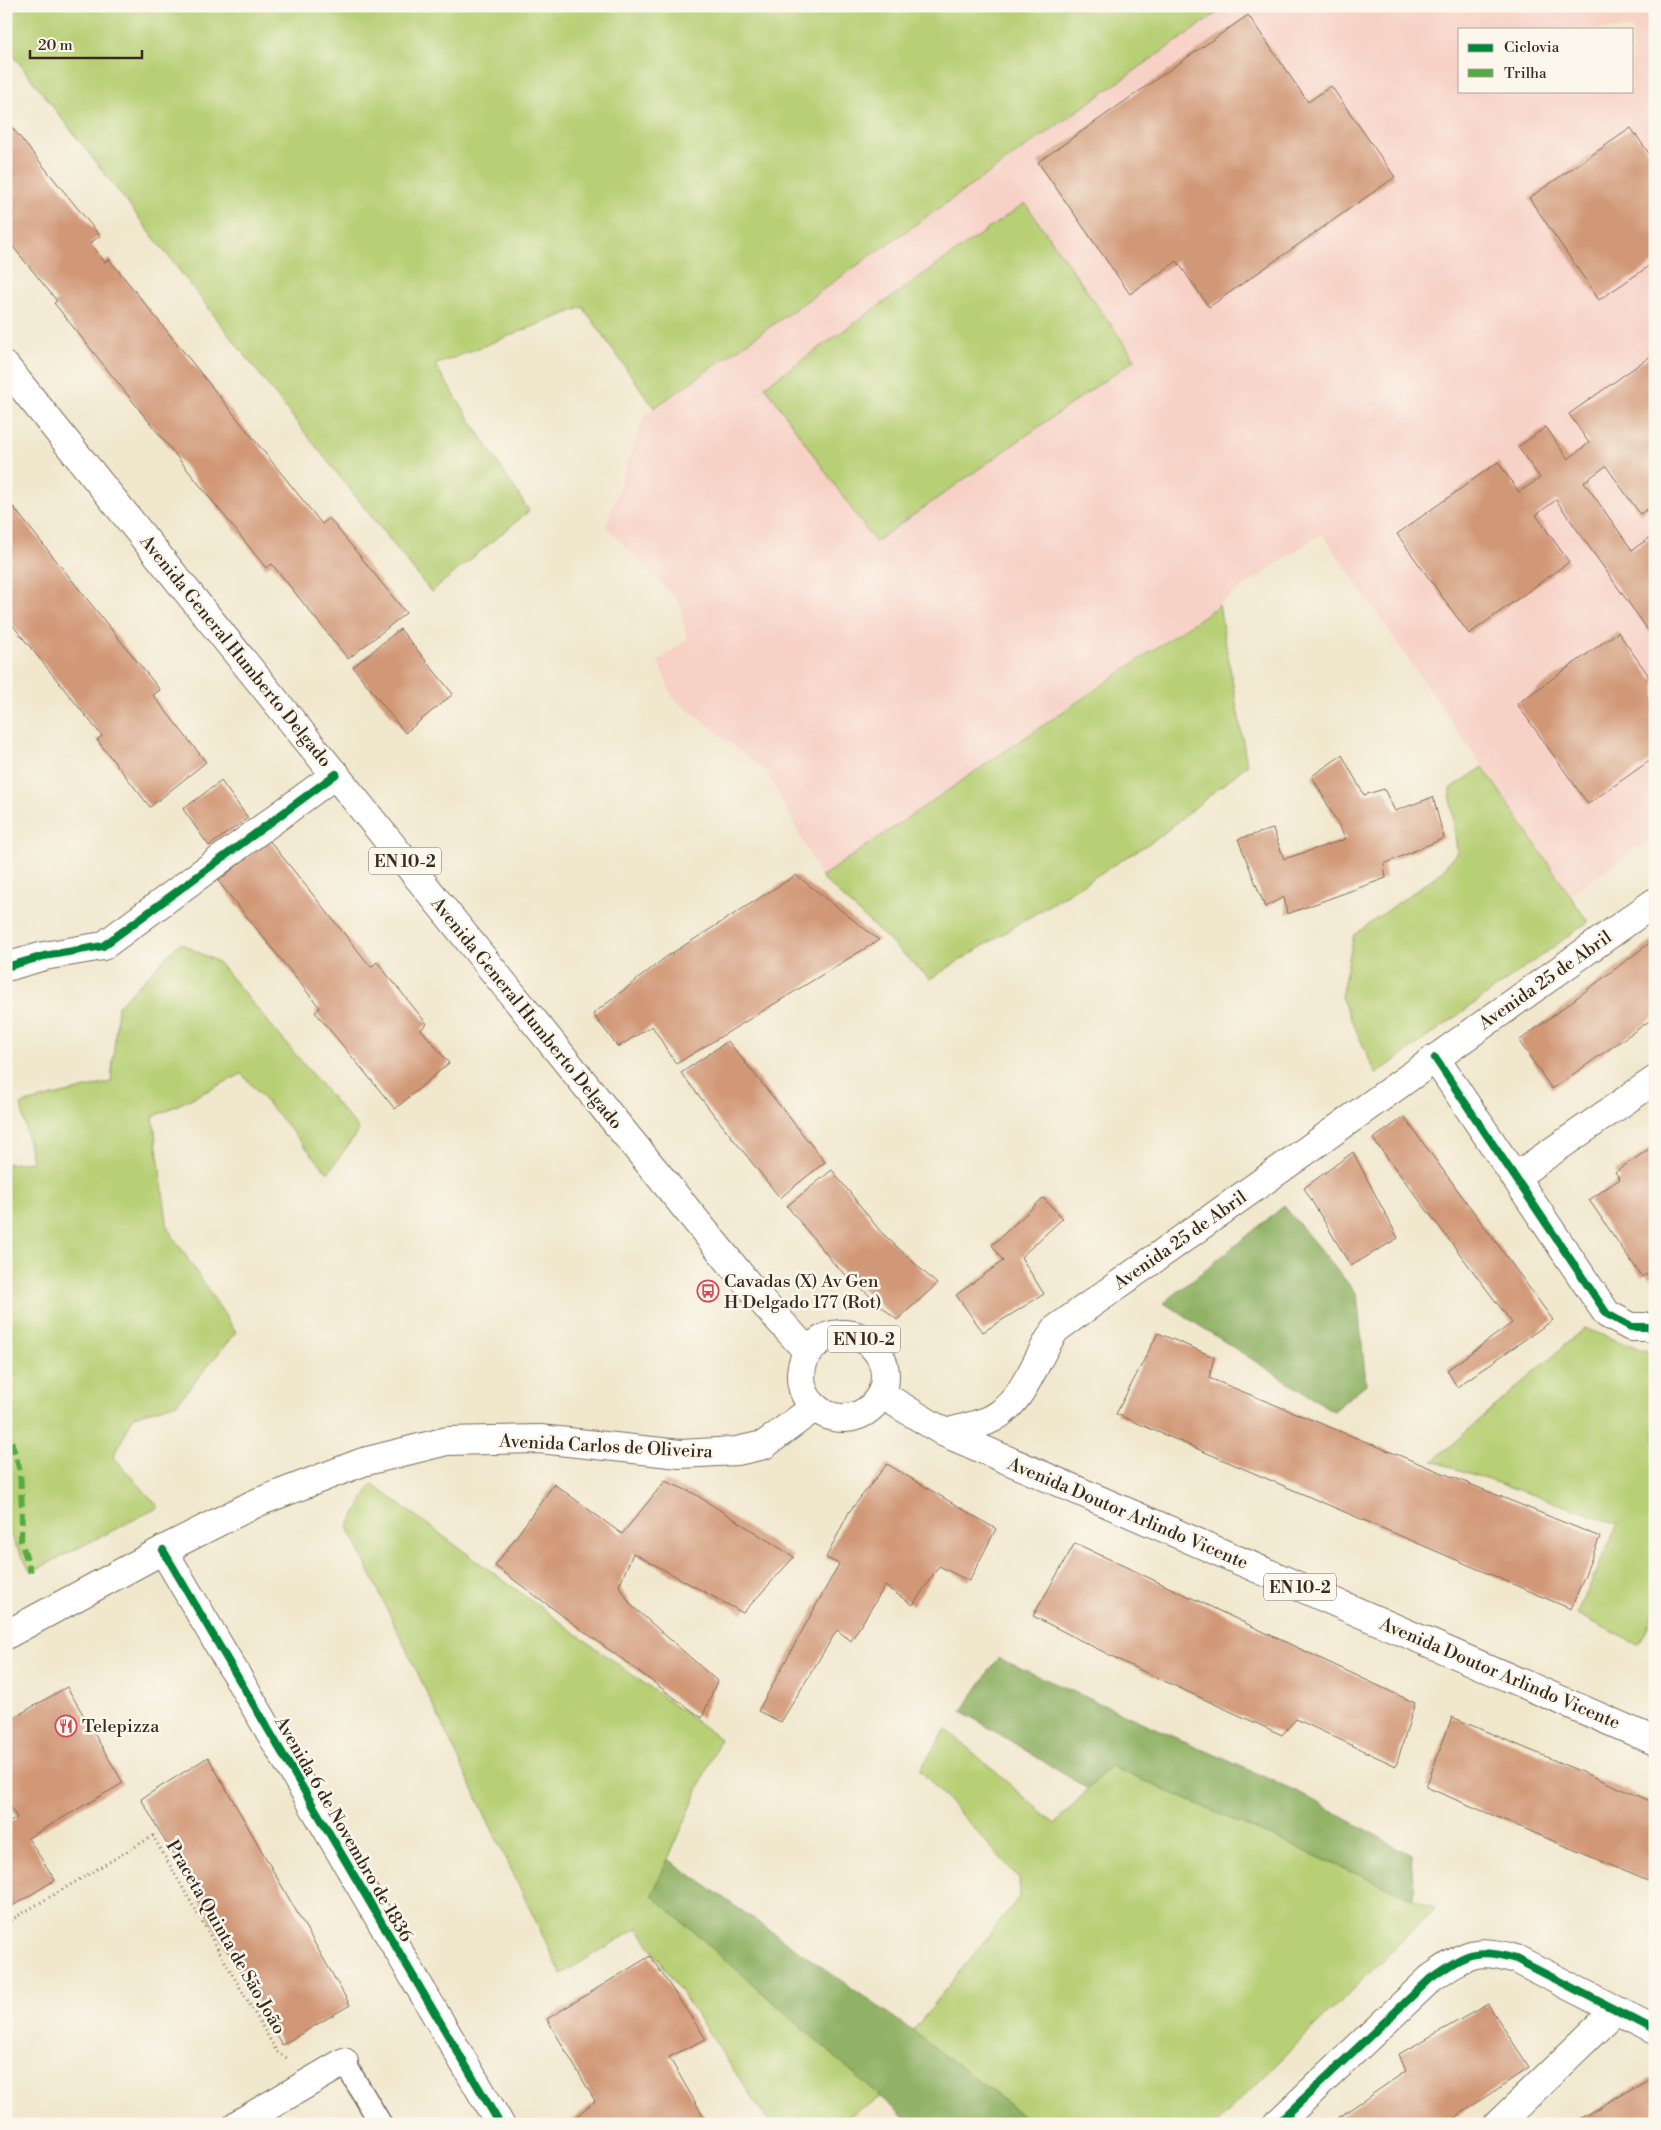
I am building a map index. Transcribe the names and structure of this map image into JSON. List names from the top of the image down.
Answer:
{
  "streets": {
    "main road": [
      "Avenida General Humberto Delgado",
      "EN 10-2",
      "Avenida 25 de Abril",
      "Avenida Carlos de Oliveira",
      "Avenida Doutor Arlindo Vicente",
      "Avenida 6 de Novembro de 1836"
    ],
    "path": ["Praceta Quinta de São João"]
  },
  "crossings": [
    ["Avenida General Humberto Delgado", "EN 10-2"],
    ["Avenida General Humberto Delgado", "Avenida Carlos de Oliveira"],
    ["Avenida General Humberto Delgado", "Avenida Doutor Arlindo Vicente"],
    ["EN 10-2", "Avenida Carlos de Oliveira"],
    ["EN 10-2", "Avenida Doutor Arlindo Vicente"],
    ["Avenida 25 de Abril", "Avenida Doutor Arlindo Vicente"],
    ["Avenida Carlos de Oliveira", "Avenida Doutor Arlindo Vicente"],
    ["Avenida Carlos de Oliveira", "Avenida 6 de Novembro de 1836"]
  ],
  "places": {
    "bus stop": ["Cavadas (X) Av Gen H Delgado 177 (Rot)"],
    "restaurant": ["Telepizza"]
  },
  "legend": ["Ciclovia", "Trilha"],
  "scale_bar": "20 m"
}
